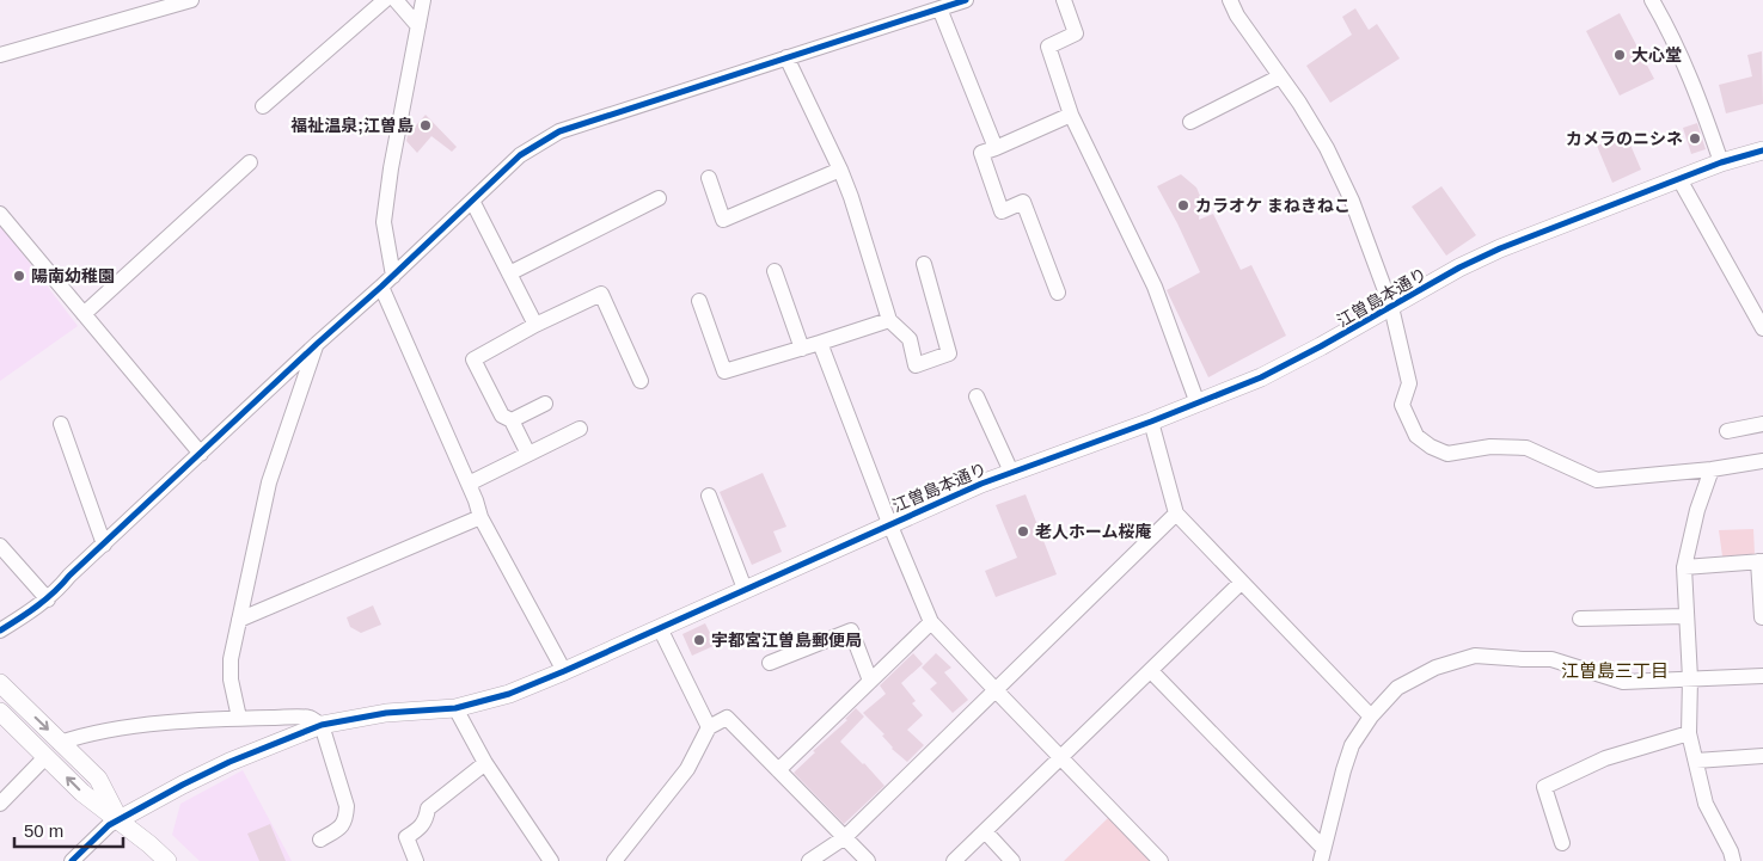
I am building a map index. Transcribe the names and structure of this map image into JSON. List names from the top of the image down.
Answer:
{
  "streets": {
    "street": ["江曽島本通り"]
  },
  "districts": ["江曽島三丁目"],
  "places": [
    "大心堂",
    "福祉温泉;江曽島",
    "カメラのニシネ",
    "カラオケ まねきねこ",
    "陽南幼稚園",
    "老人ホーム桜庵",
    "宇都宮江曽島郵便局"
  ],
  "scale_bar": "50 m"
}
